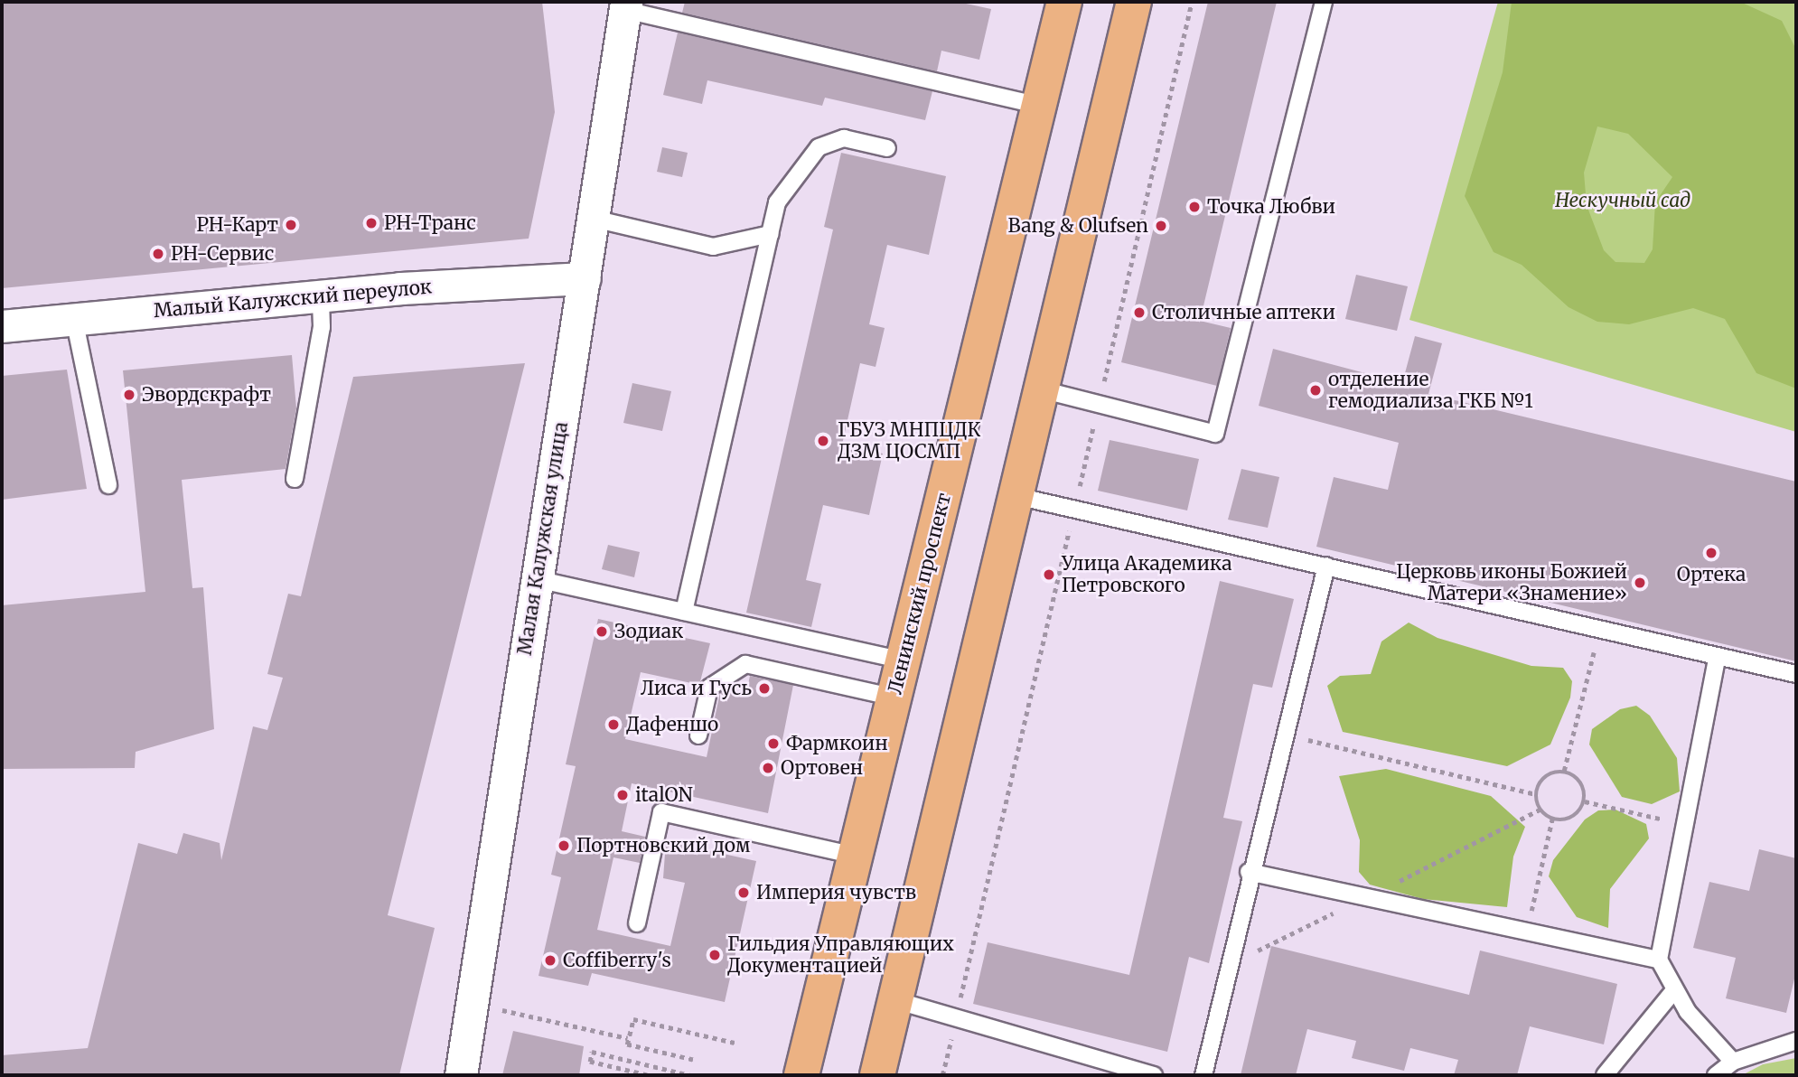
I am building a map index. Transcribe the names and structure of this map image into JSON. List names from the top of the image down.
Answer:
{
  "streets": {
    "main road": ["Ленинский проспект"],
    "street": ["Малый Калужский переулок", "Малая Калужская улица"]
  },
  "crossings": [
    ["Малый Калужский переулок", "Малая Калужская улица"]
  ],
  "parks": ["Нескучный сад"],
  "places": [
    "Точка Любви",
    "РН-Транс",
    "РН-Карт",
    "Bang & Olufsen",
    "РН-Сервис",
    "Столичные аптеки",
    "отделение гемодиализа ГКБ №1",
    "Эвордскрафт",
    "ГБУЗ МНПЦДК ДЗМ ЦОСМП",
    "Ортека",
    "Улица Академика Петровского",
    "Церковь иконы Божией Матери «Знамение»",
    "Зодиак",
    "Лиса и Гусь",
    "Дафеншо",
    "Фармкоин",
    "Ортовен",
    "italON",
    "Портновский дом",
    "Империя чувств",
    "Гильдия Управляющих Документацией",
    "Coffiberry's"
  ]
}
